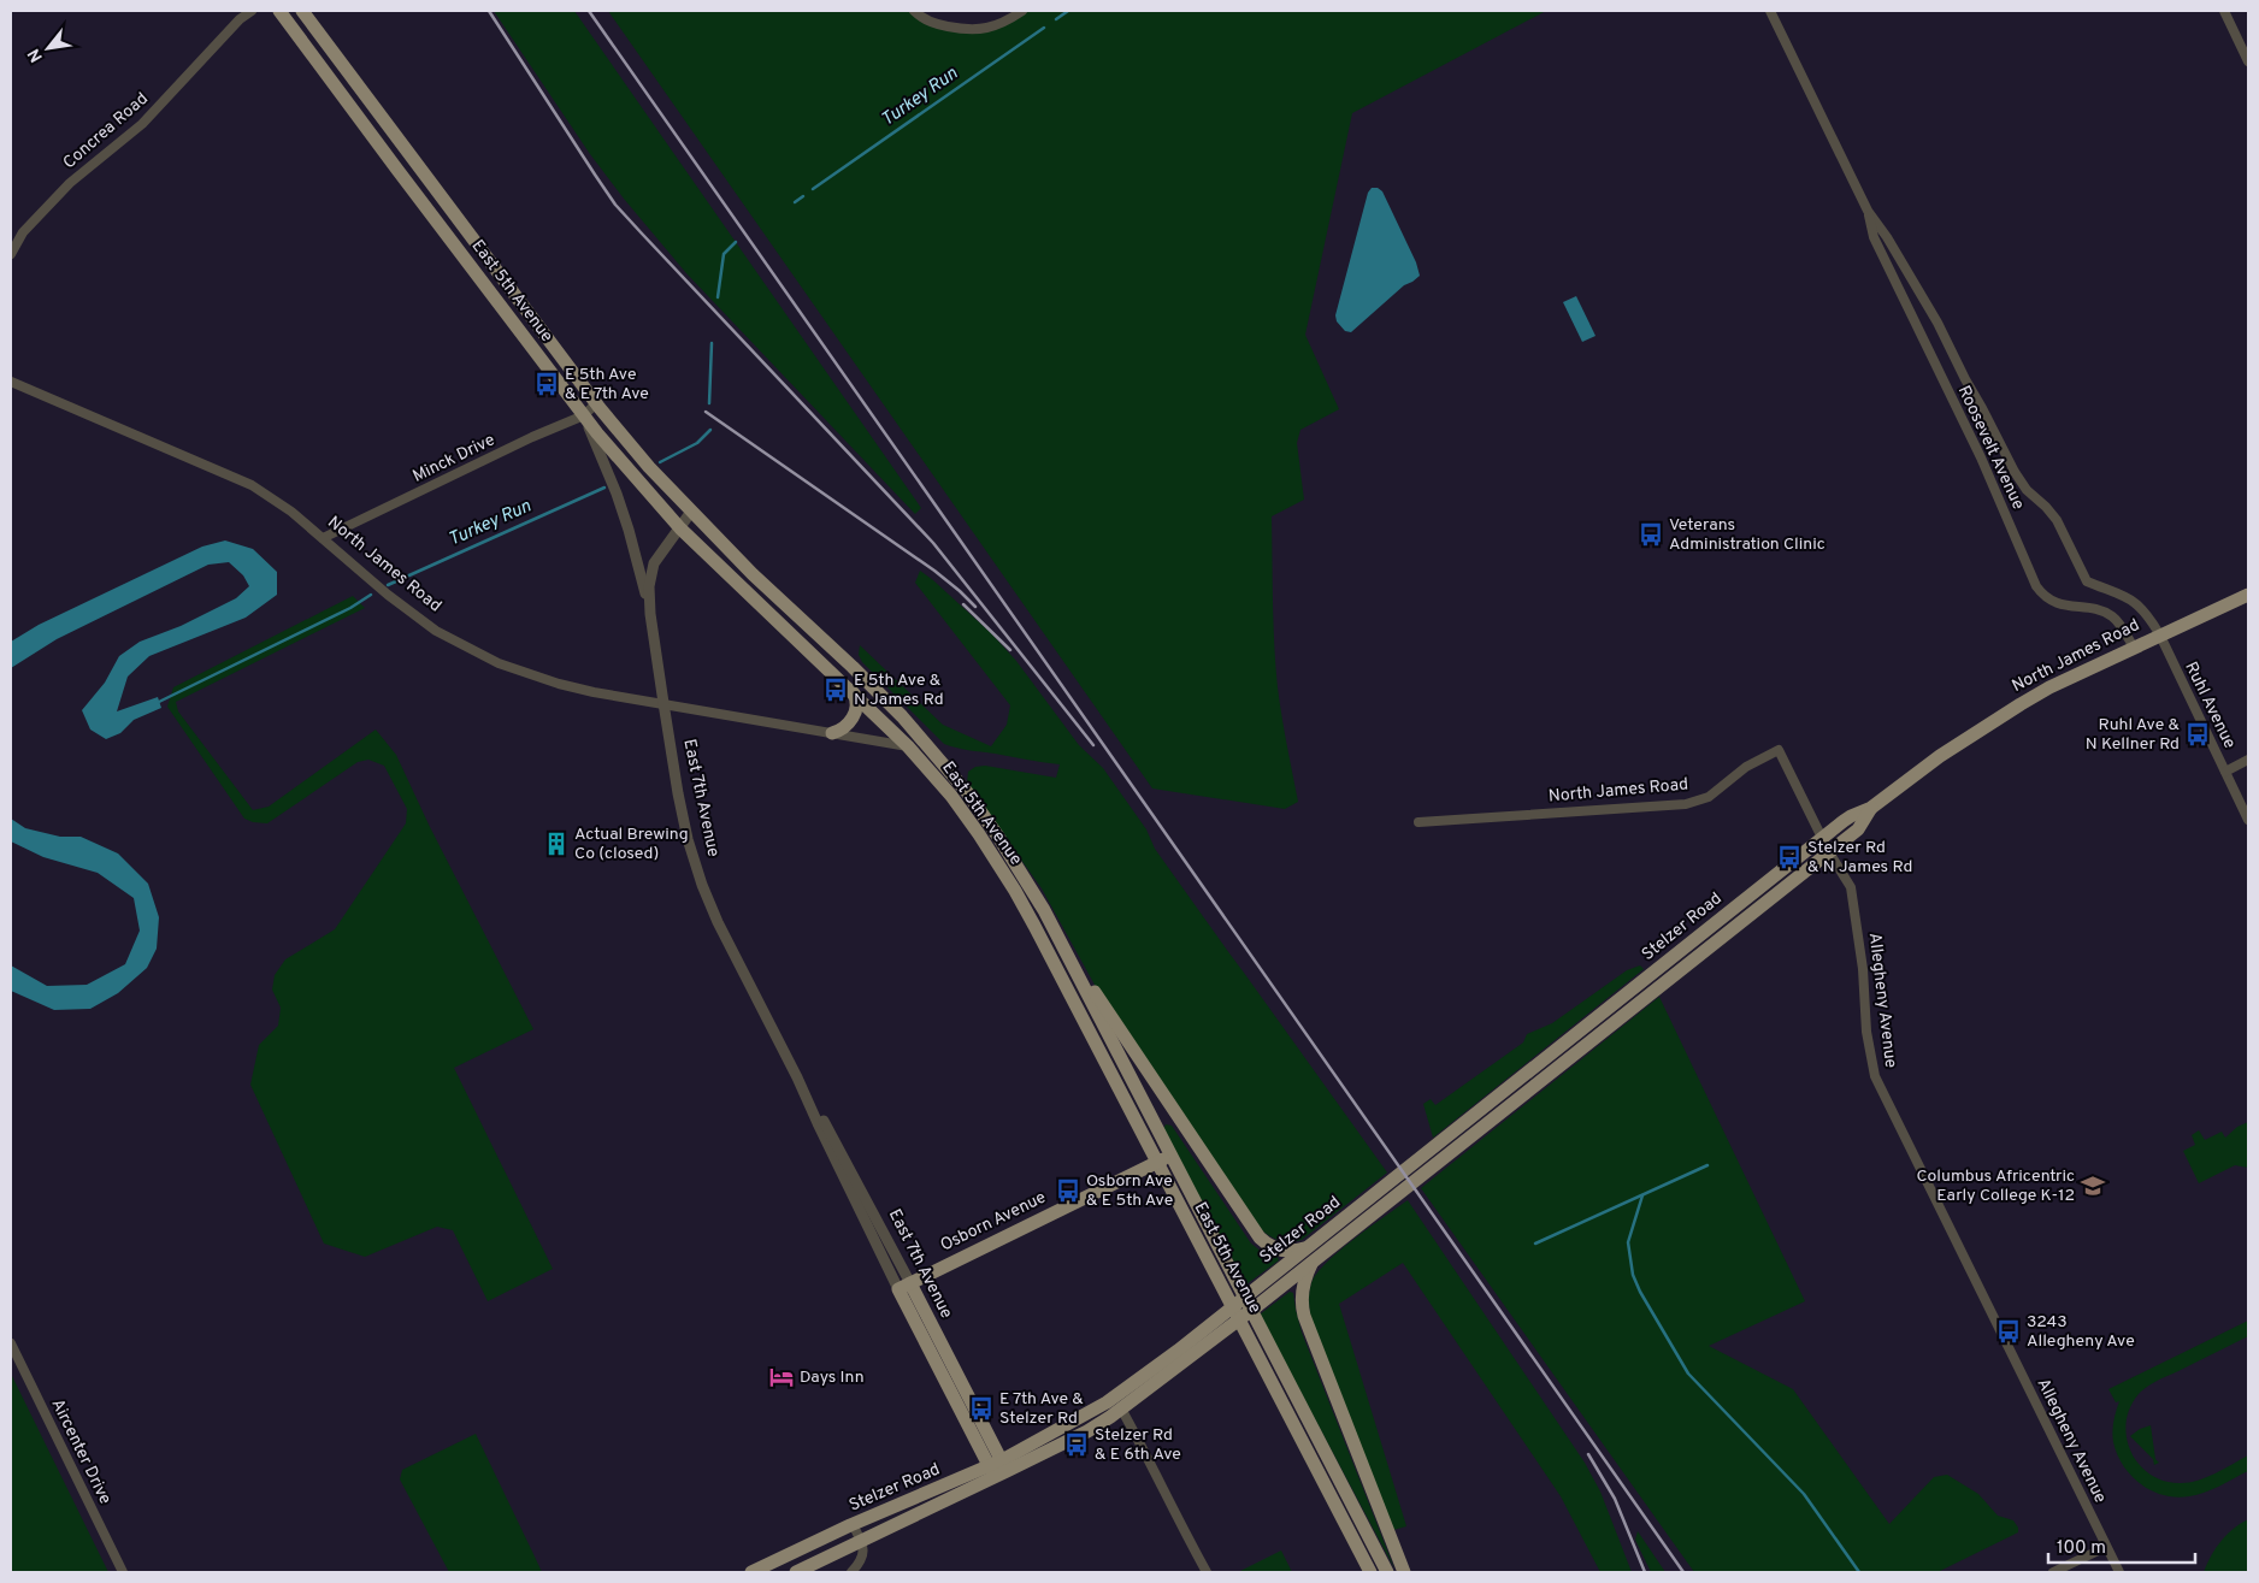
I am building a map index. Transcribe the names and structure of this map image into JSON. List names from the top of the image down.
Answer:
{
  "streets": {
    "main road": [
      "East 5th Avenue",
      "North James Road",
      "East 7th Avenue",
      "Stelzer Road",
      "Osborn Avenue"
    ],
    "street": [
      "Concrea Road",
      "Roosevelt Avenue",
      "Minck Drive",
      "Ruhl Avenue",
      "Allegheny Avenue",
      "Aircenter Drive"
    ]
  },
  "crossings": [
    ["East 5th Avenue", "Minck Drive"],
    ["East 5th Avenue", "North James Road"],
    ["East 5th Avenue", "East 7th Avenue"],
    ["East 5th Avenue", "Osborn Avenue"],
    ["Roosevelt Avenue", "North James Road"],
    ["Roosevelt Avenue", "Ruhl Avenue"],
    ["Minck Drive", "North James Road"],
    ["Minck Drive", "East 7th Avenue"],
    ["North James Road", "Ruhl Avenue"],
    ["North James Road", "East 7th Avenue"],
    ["North James Road", "Stelzer Road"],
    ["North James Road", "Allegheny Avenue"],
    ["East 7th Avenue", "Stelzer Road"],
    ["East 7th Avenue", "Osborn Avenue"],
    ["Stelzer Road", "Allegheny Avenue"]
  ],
  "water": ["Turkey Run"],
  "places": {
    "bus stop": [
      "E 5th Ave & E 7th Ave",
      "Veterans Administration Clinic",
      "E 5th Ave & N James Rd",
      "Ruhl Ave & N Kellner Rd",
      "Stelzer Rd & N James Rd",
      "Osborn Ave & E 5th Ave",
      "3243 Allegheny Ave",
      "E 7th Ave & Stelzer Rd",
      "Stelzer Rd & E 6th Ave"
    ],
    "building": ["Actual Brewing Co (closed)"],
    "school or university": ["Columbus Africentric Early College K-12"],
    "hotel": ["Days Inn"]
  },
  "scale_bar": "100 m",
  "north": "bottom left"
}
